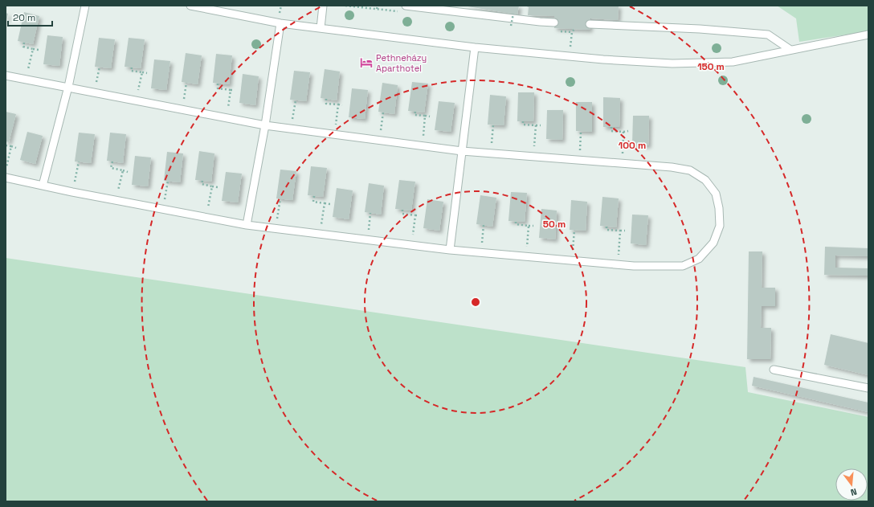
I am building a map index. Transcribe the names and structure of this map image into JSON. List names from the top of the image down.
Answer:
{
  "places": {
    "hotel": ["Pethneházy Aparthotel"]
  },
  "scale_bar": "20 m",
  "north": "bottom",
  "rings": ["150 m", "100 m", "50 m"]
}
